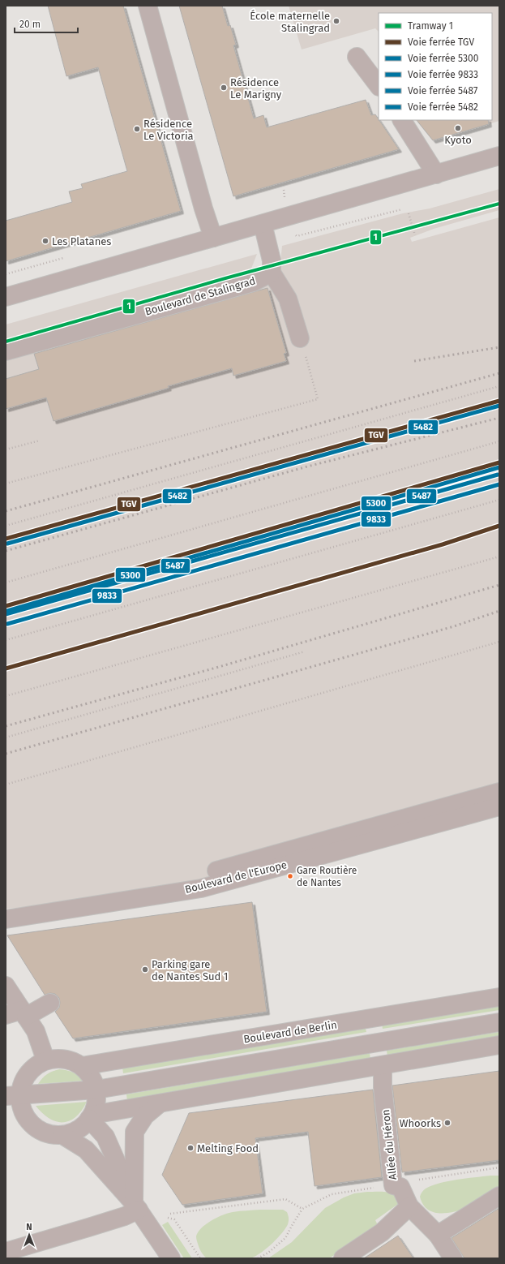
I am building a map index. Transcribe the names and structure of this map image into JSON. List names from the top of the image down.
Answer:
{
  "streets": {
    "street": [
      "Boulevard de Stalingrad",
      "Boulevard de l'Europe",
      "Boulevard de Berlin",
      "Allée du Héron"
    ]
  },
  "places": [
    "École maternelle Stalingrad",
    "Résidence Le Marigny",
    "Kyoto",
    "Résidence Le Victoria",
    "Les Platanes",
    "Gare Routière de Nantes",
    "Parking gare de Nantes Sud 1",
    "Whoorks",
    "Melting Food"
  ],
  "lines": [
    "tram line 1",
    "rail line TGV",
    "rail line 5482",
    "rail line 5300",
    "rail line 5487",
    "rail line 9833"
  ],
  "legend": [
    "Tramway 1",
    "Voie ferrée TGV",
    "Voie ferrée 5300",
    "Voie ferrée 9833",
    "Voie ferrée 5487",
    "Voie ferrée 5482"
  ],
  "scale_bar": "20 m",
  "north": "top"
}
